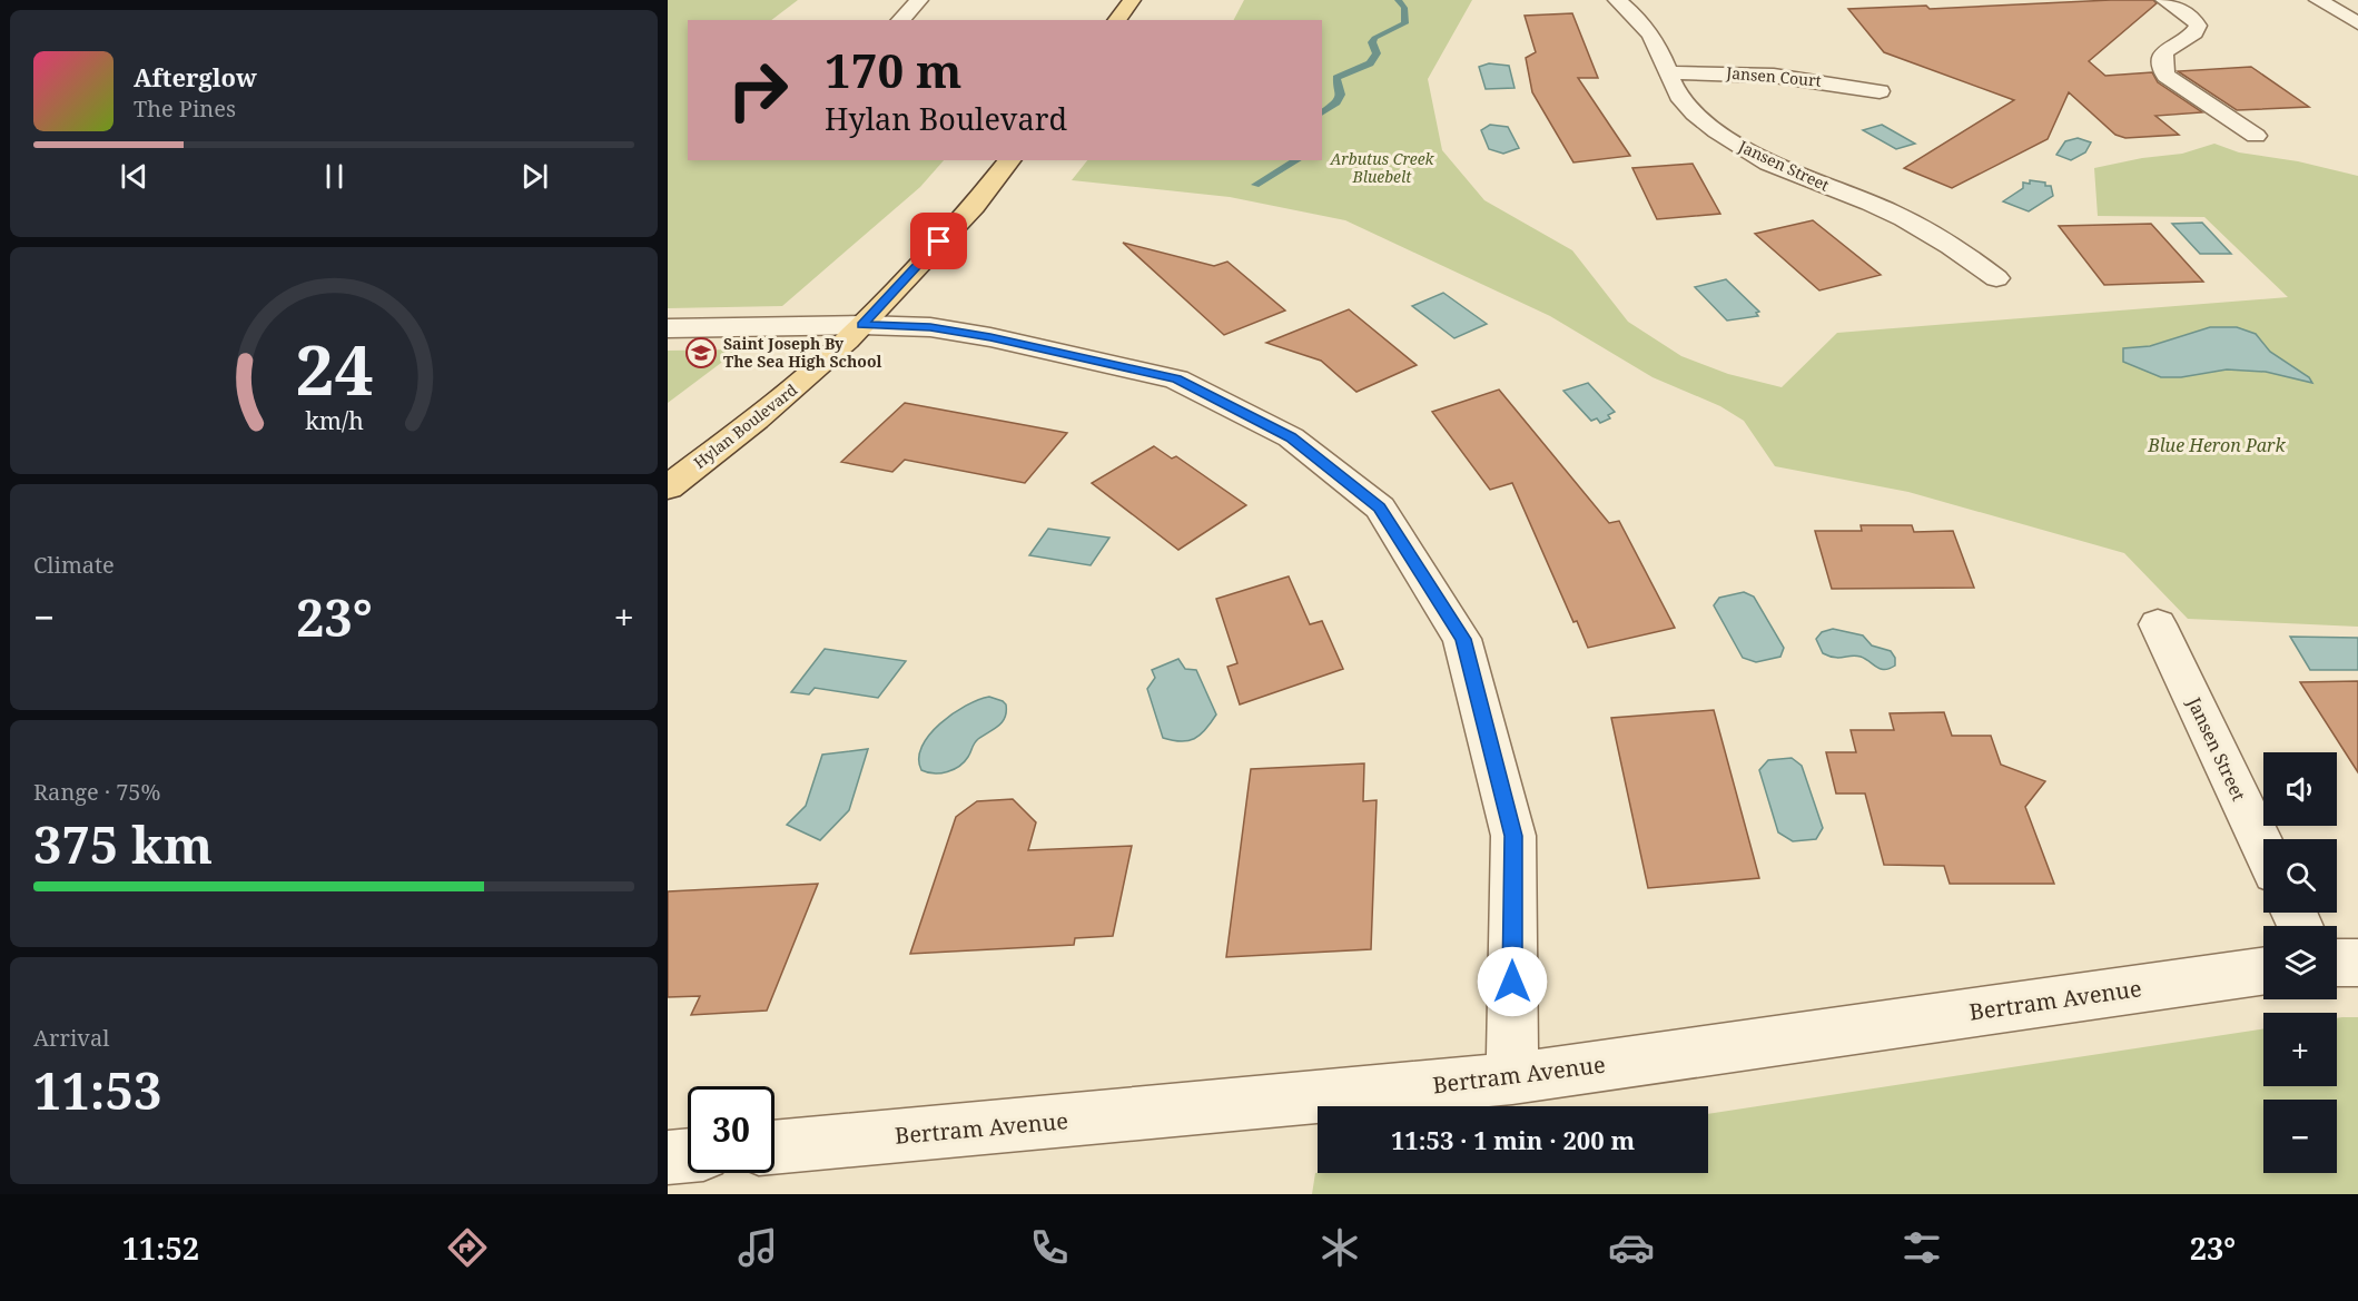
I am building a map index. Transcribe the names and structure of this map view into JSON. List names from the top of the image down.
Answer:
{
  "streets": {
    "main road": ["Hylan Boulevard"],
    "street": ["Jansen Court", "Jansen Street", "Bertram Avenue"]
  },
  "crossings": [
    ["Jansen Court", "Jansen Street"]
  ],
  "parks": ["Arbutus Creek Bluebelt", "Blue Heron Park"],
  "places": {
    "school or university": ["Saint Joseph By The Sea High School"]
  },
  "page": {
    "turn": ["170 m", "Hylan Boulevard"],
    "song": ["Afterglow", "The Pines"],
    "tile": [
      "Climate",
      ["Range · 75%", "375 km"],
      ["Arrival", "11:53"]
    ],
    "heat": ["−", "23°", "+"],
    "map_buttons": ["+", "−"],
    "limit": "30",
    "trip": "11:53 · 1 min · 200 m",
    "tabs": ["11:52", "23°"],
    "gauge": ["24", "km/h"]
  }
}
